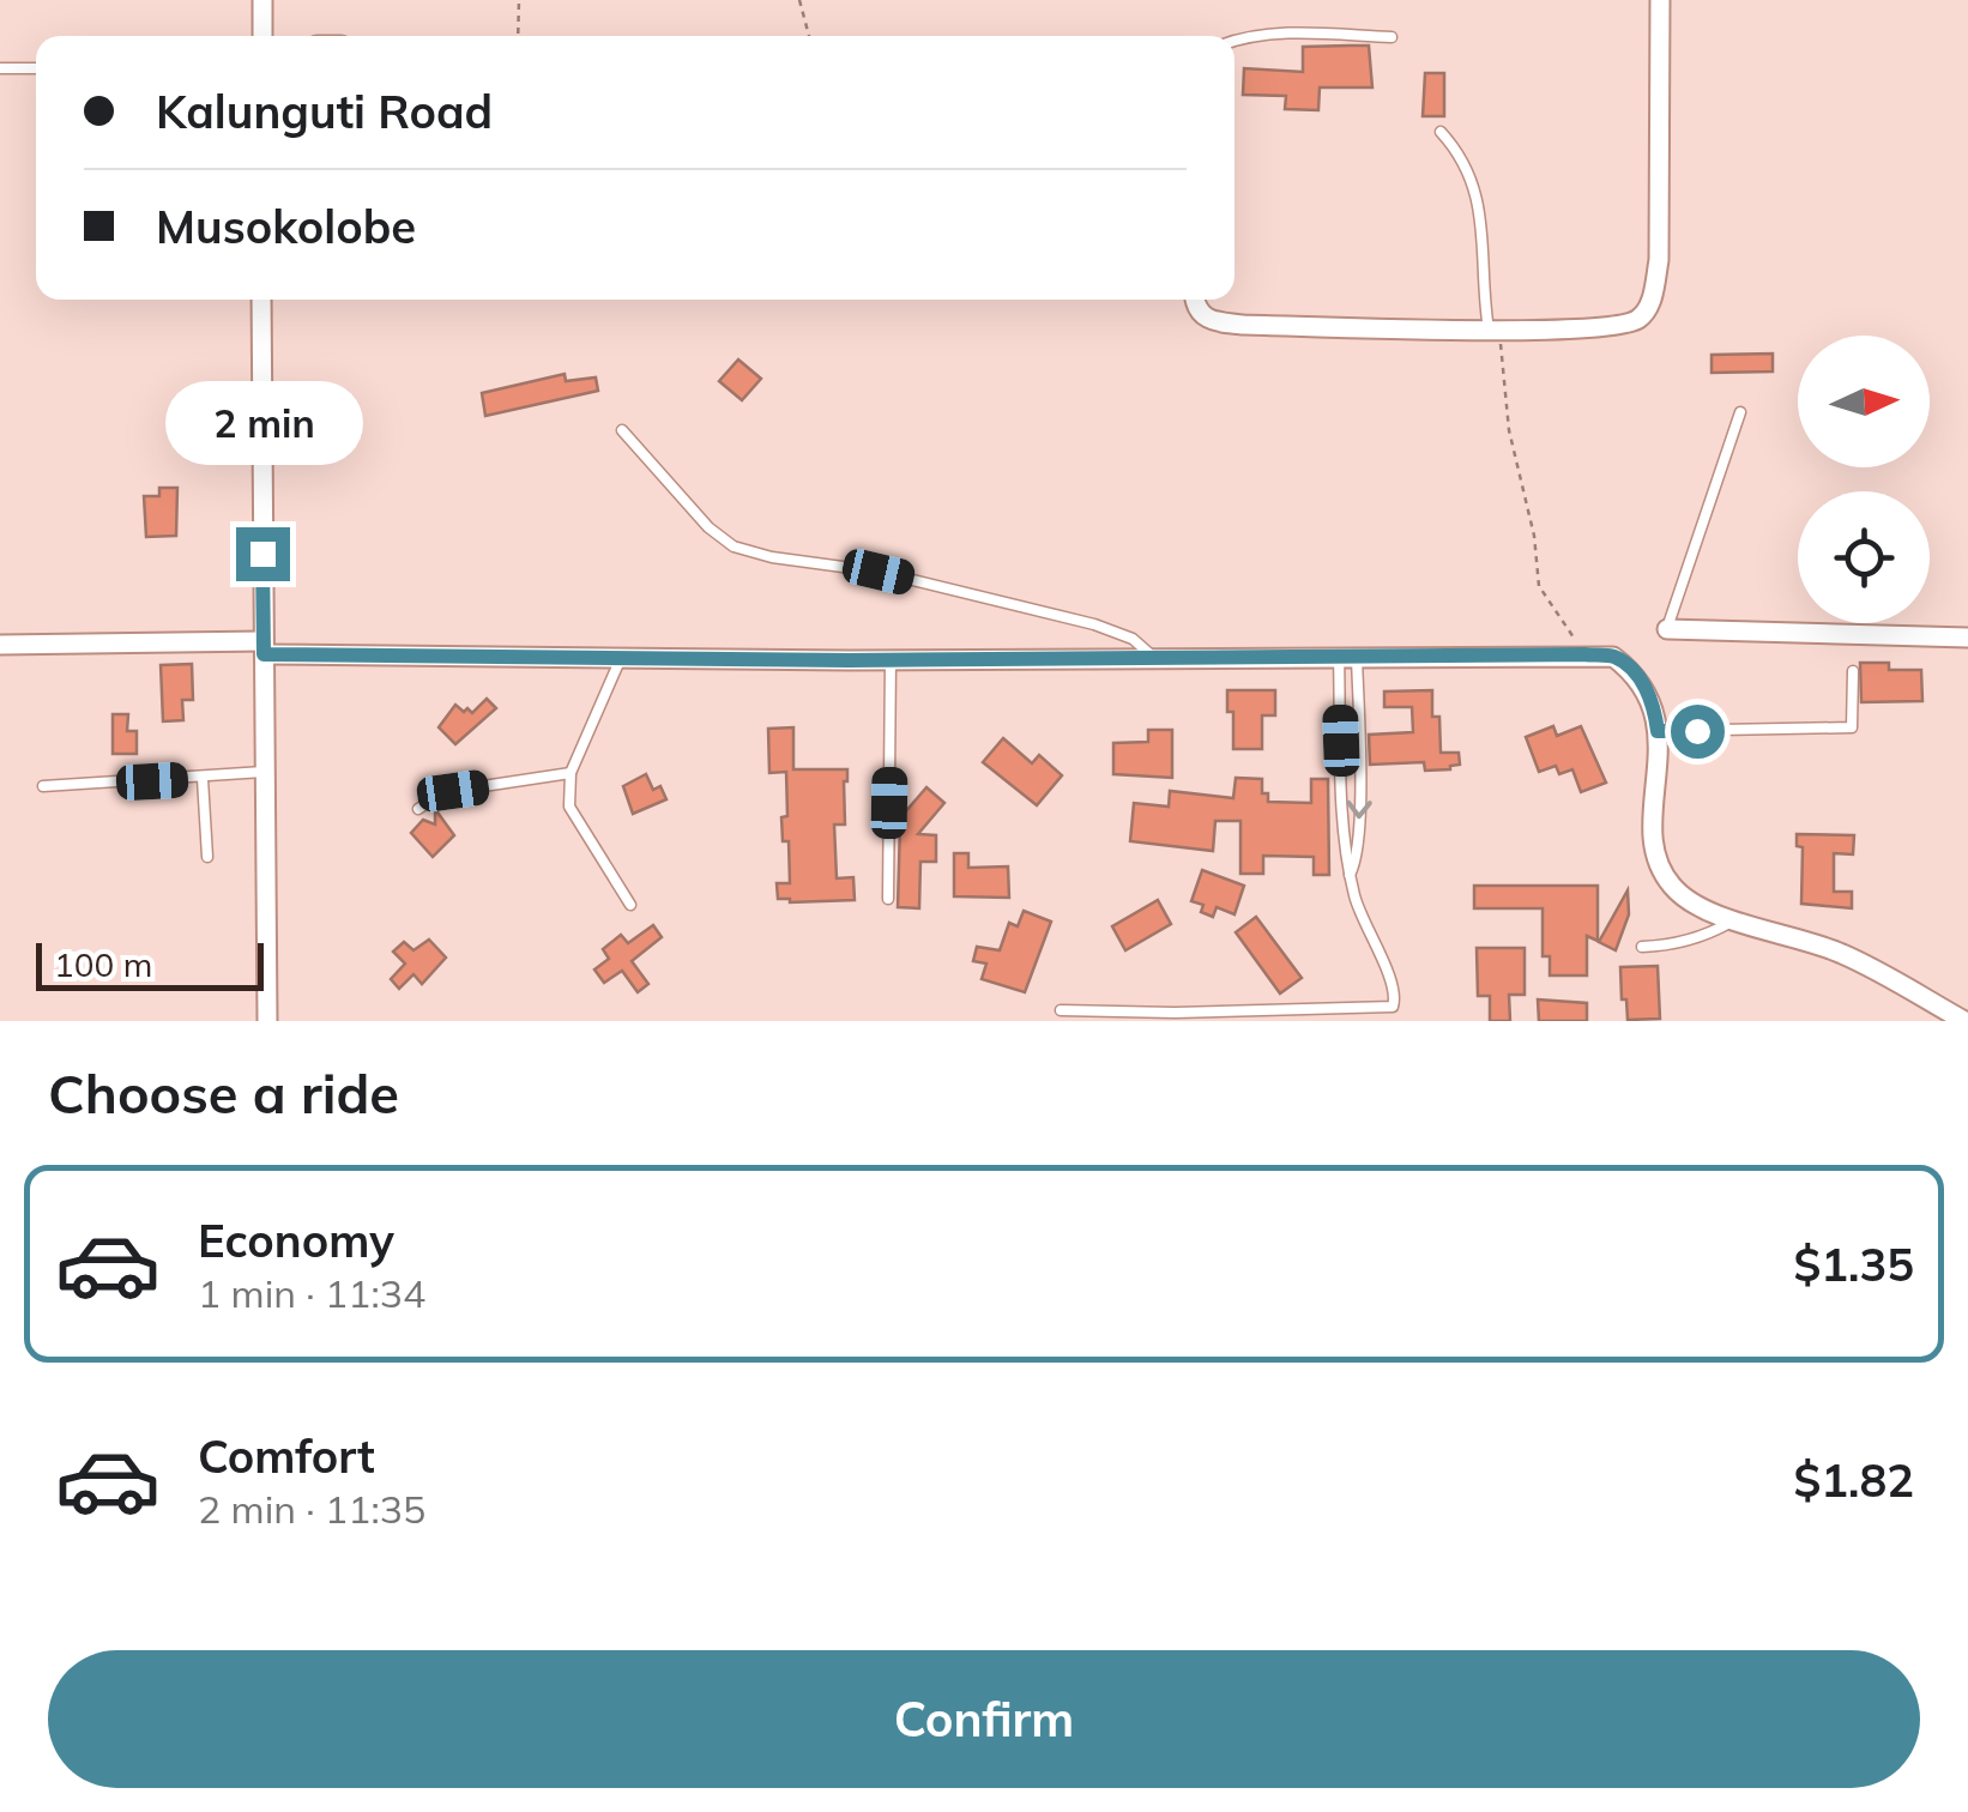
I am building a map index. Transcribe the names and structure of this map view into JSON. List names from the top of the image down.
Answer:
{
  "scale_bar": "100 m",
  "north": "right",
  "page": {
    "banner": ["Kalunguti Road", "Musokolobe"],
    "bubble": "2 min",
    "scale": "100 m",
    "heading": "Choose a ride",
    "list": [
      {
        "name": "Economy",
        "note": "1 min · 11:34",
        "value": "$1.35"
      },
      {
        "name": "Comfort",
        "note": "2 min · 11:35",
        "value": "$1.82"
      }
    ],
    "buttons": "Confirm"
  }
}
